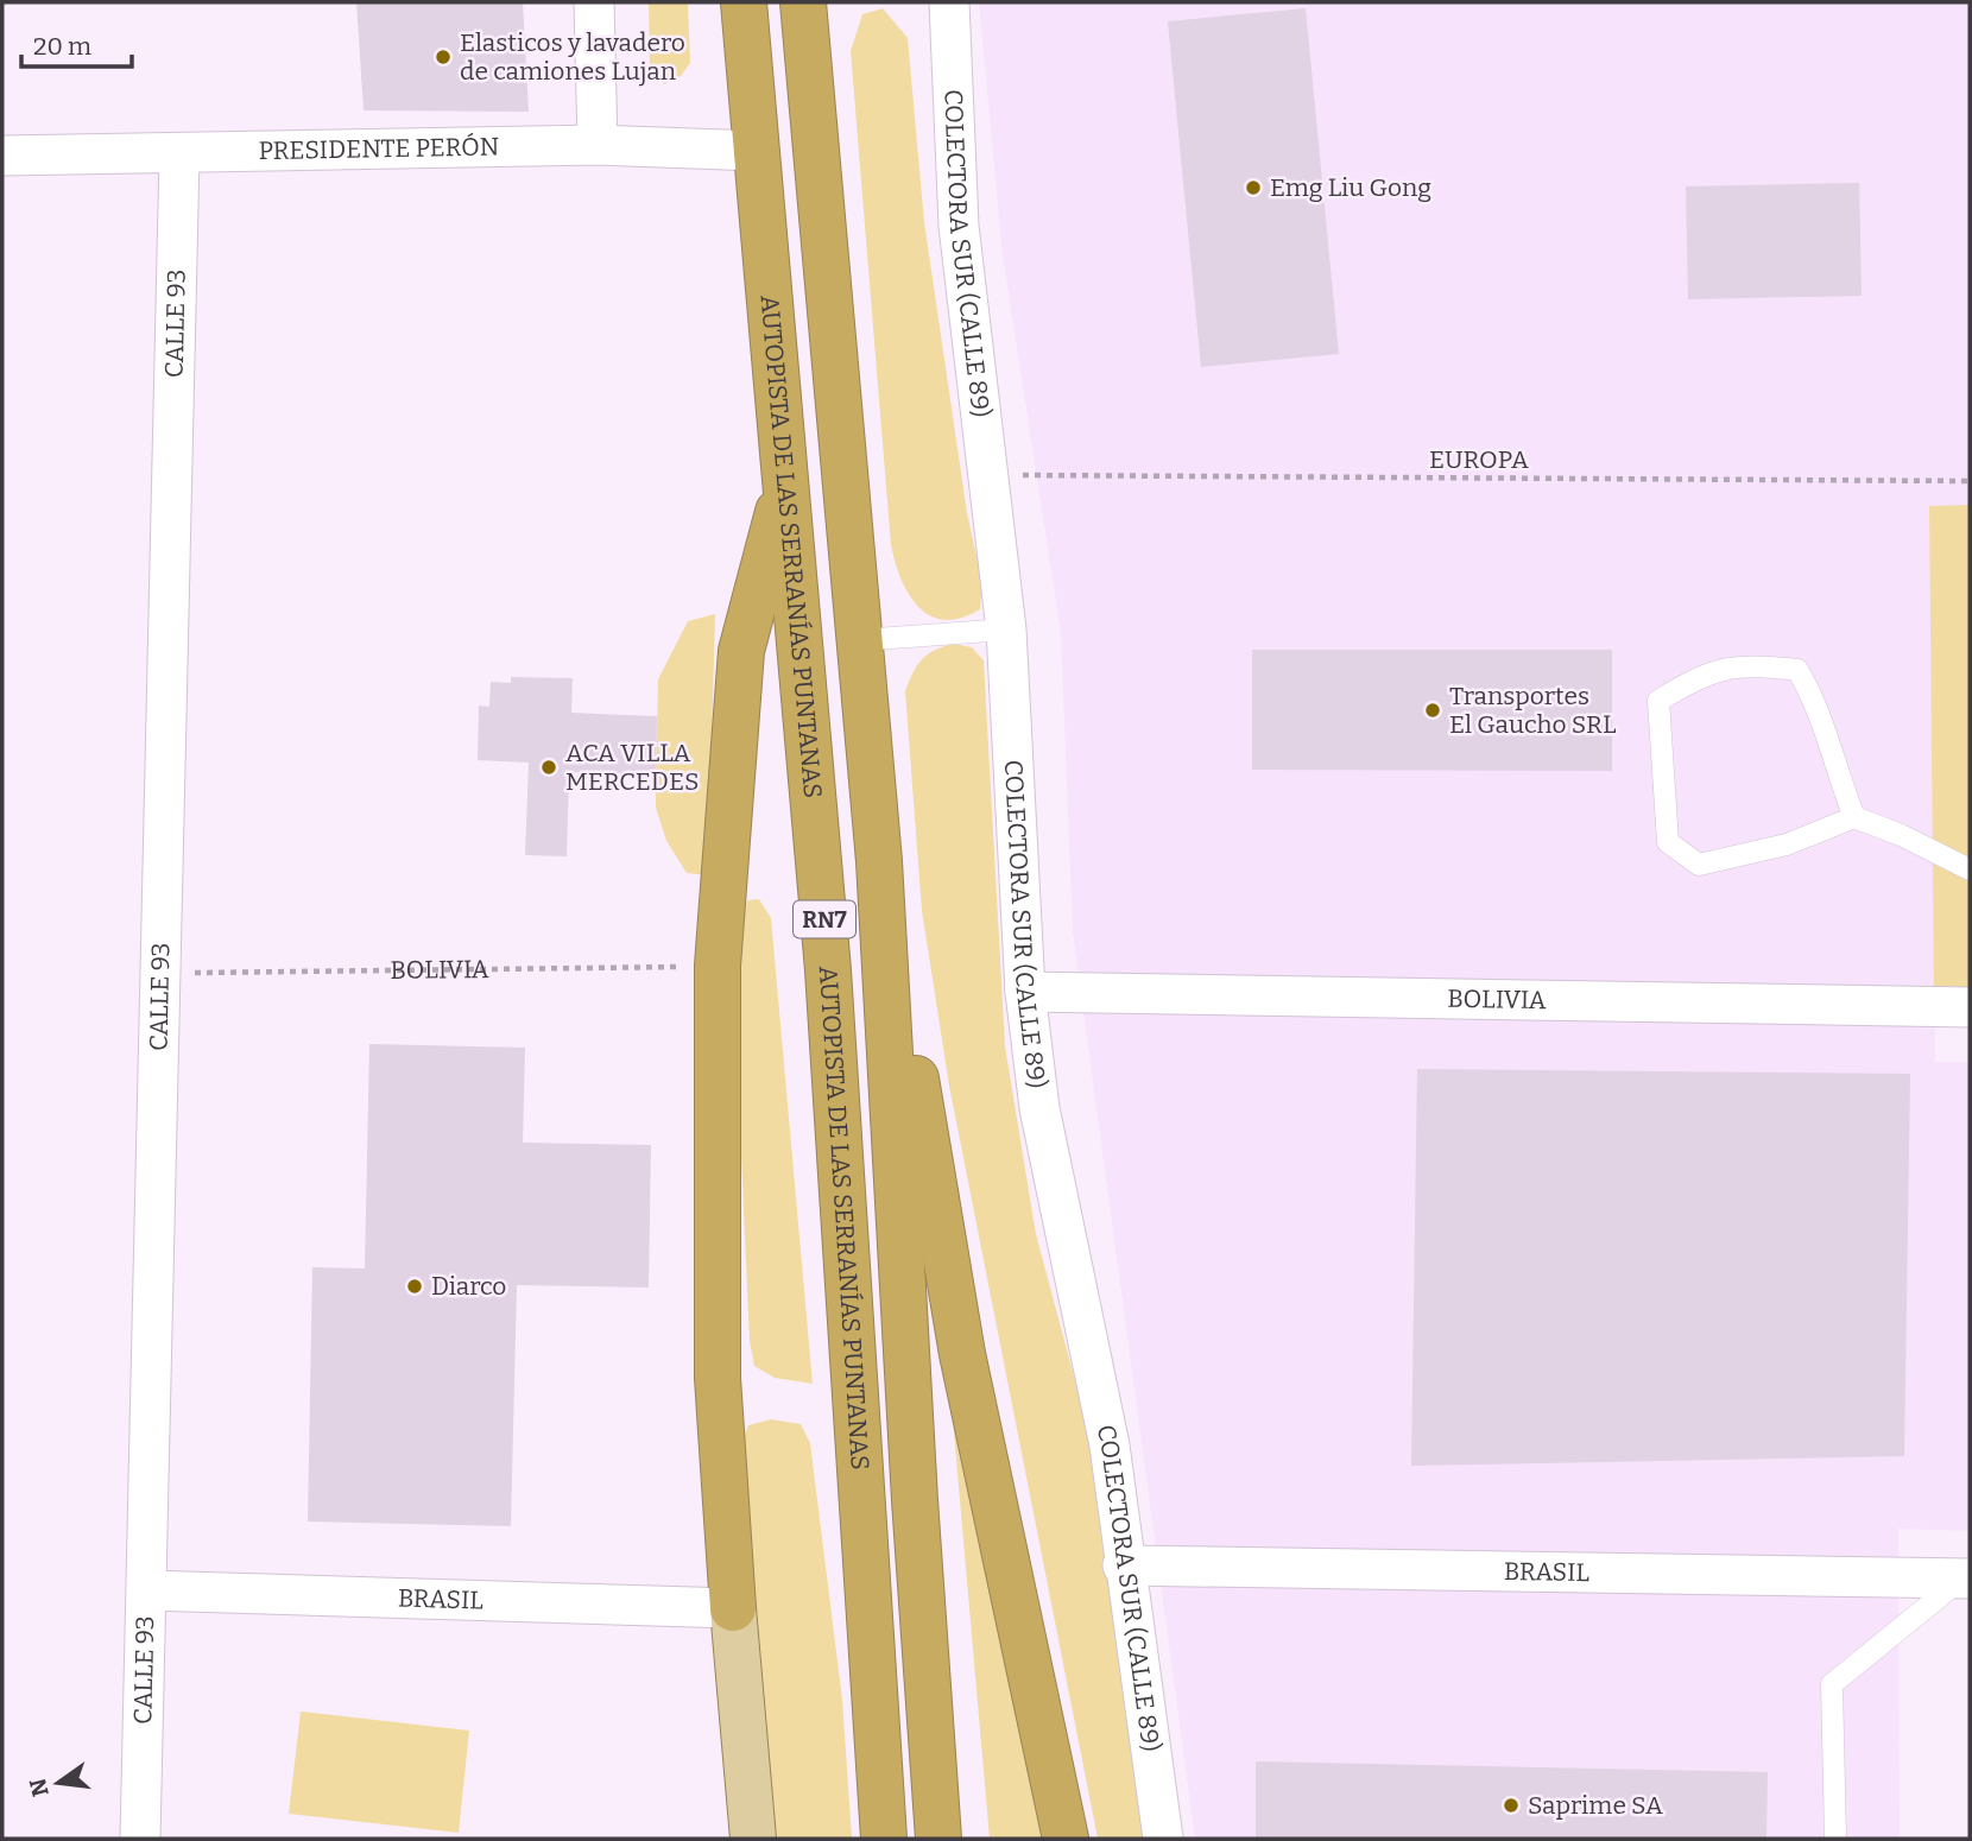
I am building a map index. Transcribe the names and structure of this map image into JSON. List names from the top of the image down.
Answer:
{
  "streets": {
    "highway": ["AUTOPISTA DE LAS SERRANÍAS PUNTANAS", "RN7"],
    "street": [
      "PRESIDENTE PERÓN",
      "COLECTORA SUR (CALLE 89)",
      "CALLE 93",
      "BOLIVIA",
      "BRASIL"
    ],
    "path": ["EUROPA"]
  },
  "crossings": [
    ["PRESIDENTE PERÓN", "CALLE 93"],
    ["PRESIDENTE PERÓN", "AUTOPISTA DE LAS SERRANÍAS PUNTANAS"],
    ["COLECTORA SUR (CALLE 89)", "EUROPA"],
    ["COLECTORA SUR (CALLE 89)", "BOLIVIA"],
    ["COLECTORA SUR (CALLE 89)", "BRASIL"],
    ["CALLE 93", "BOLIVIA"],
    ["CALLE 93", "BRASIL"]
  ],
  "places": [
    "Elasticos y lavadero de camiones Lujan",
    "Emg Liu Gong",
    "Transportes El Gaucho SRL",
    "ACA VILLA MERCEDES",
    "Diarco",
    "Saprime SA"
  ],
  "scale_bar": "20 m",
  "north": "left"
}
